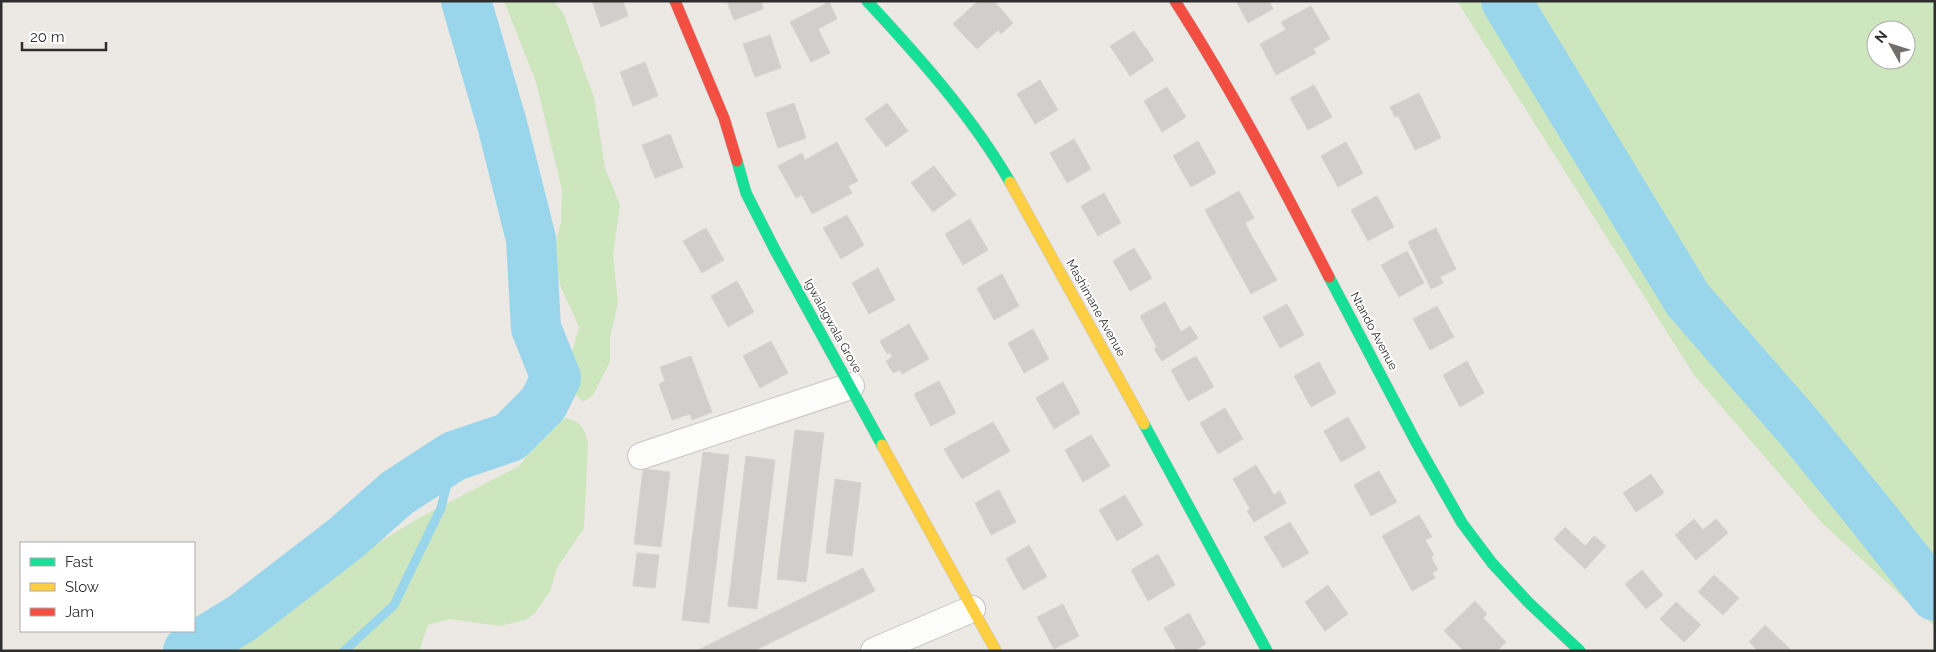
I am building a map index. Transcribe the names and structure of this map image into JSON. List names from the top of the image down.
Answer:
{
  "streets": {
    "street": ["Mashimane Avenue", "Igwalagwala Grove", "Ntando Avenue"]
  },
  "legend": ["Fast", "Slow", "Jam"],
  "scale_bar": "20 m",
  "north": "top left"
}
